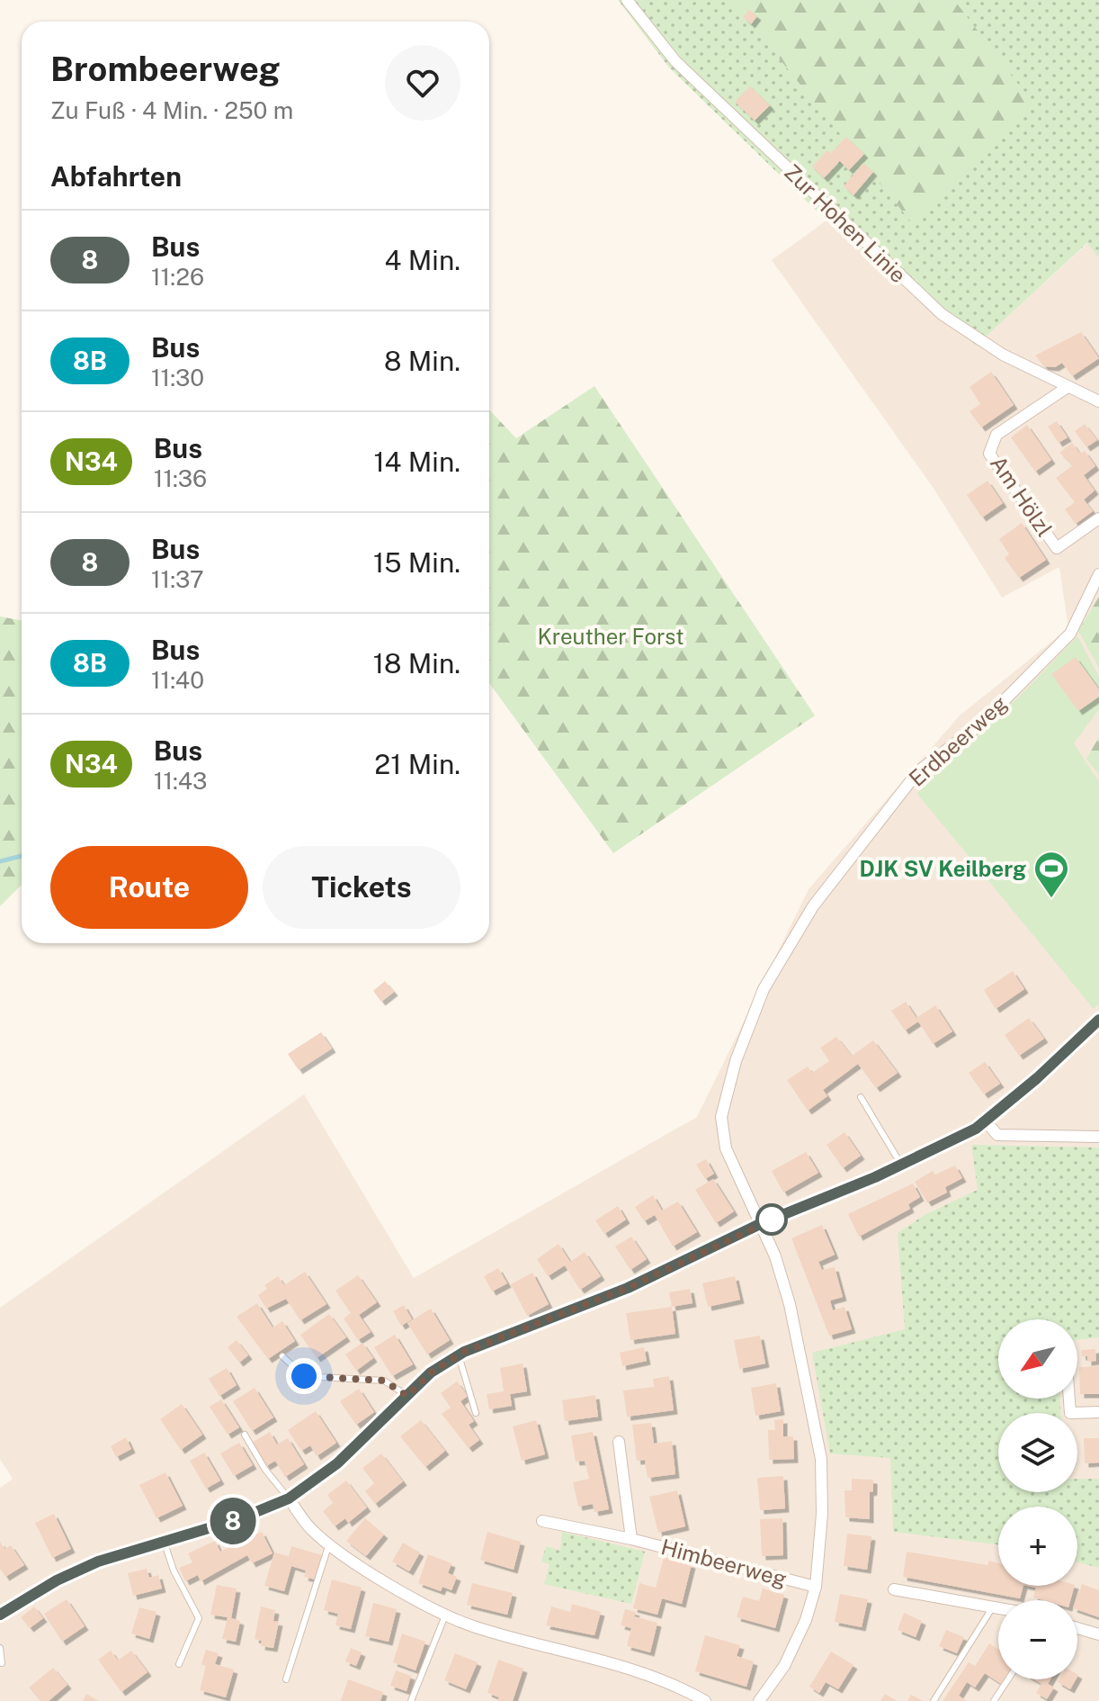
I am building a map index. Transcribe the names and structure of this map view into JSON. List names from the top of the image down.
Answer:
{
  "streets": {
    "street": [
      "Zur Hohen Linie",
      "Am Hölzl",
      "Erdbeerweg",
      "Himbeerweg"
    ]
  },
  "crossings": [
    ["Zur Hohen Linie", "Am Hölzl"],
    ["Erdbeerweg", "Himbeerweg"]
  ],
  "parks": ["Kreuther Forst"],
  "places": {
    "sports": ["DJK SV Keilberg"]
  },
  "lines": ["bus line 8"],
  "north": "bottom left",
  "page": {
    "on_map": "8",
    "heading": [
      ["Brombeerweg", "Zu Fuß · 4 Min. · 250 m"],
      "Abfahrten"
    ],
    "list": [
      {
        "mark": "8",
        "name": "Bus",
        "note": "11:26",
        "value": "4 Min."
      },
      {
        "mark": "8B",
        "name": "Bus",
        "note": "11:30",
        "value": "8 Min."
      },
      {
        "mark": "N34",
        "name": "Bus",
        "note": "11:36",
        "value": "14 Min."
      },
      {
        "mark": "8",
        "name": "Bus",
        "note": "11:37",
        "value": "15 Min."
      },
      {
        "mark": "8B",
        "name": "Bus",
        "note": "11:40",
        "value": "18 Min."
      },
      {
        "mark": "N34",
        "name": "Bus",
        "note": "11:43",
        "value": "21 Min."
      }
    ],
    "buttons": ["Route", "Tickets"],
    "map_buttons": ["+", "−"]
  }
}
